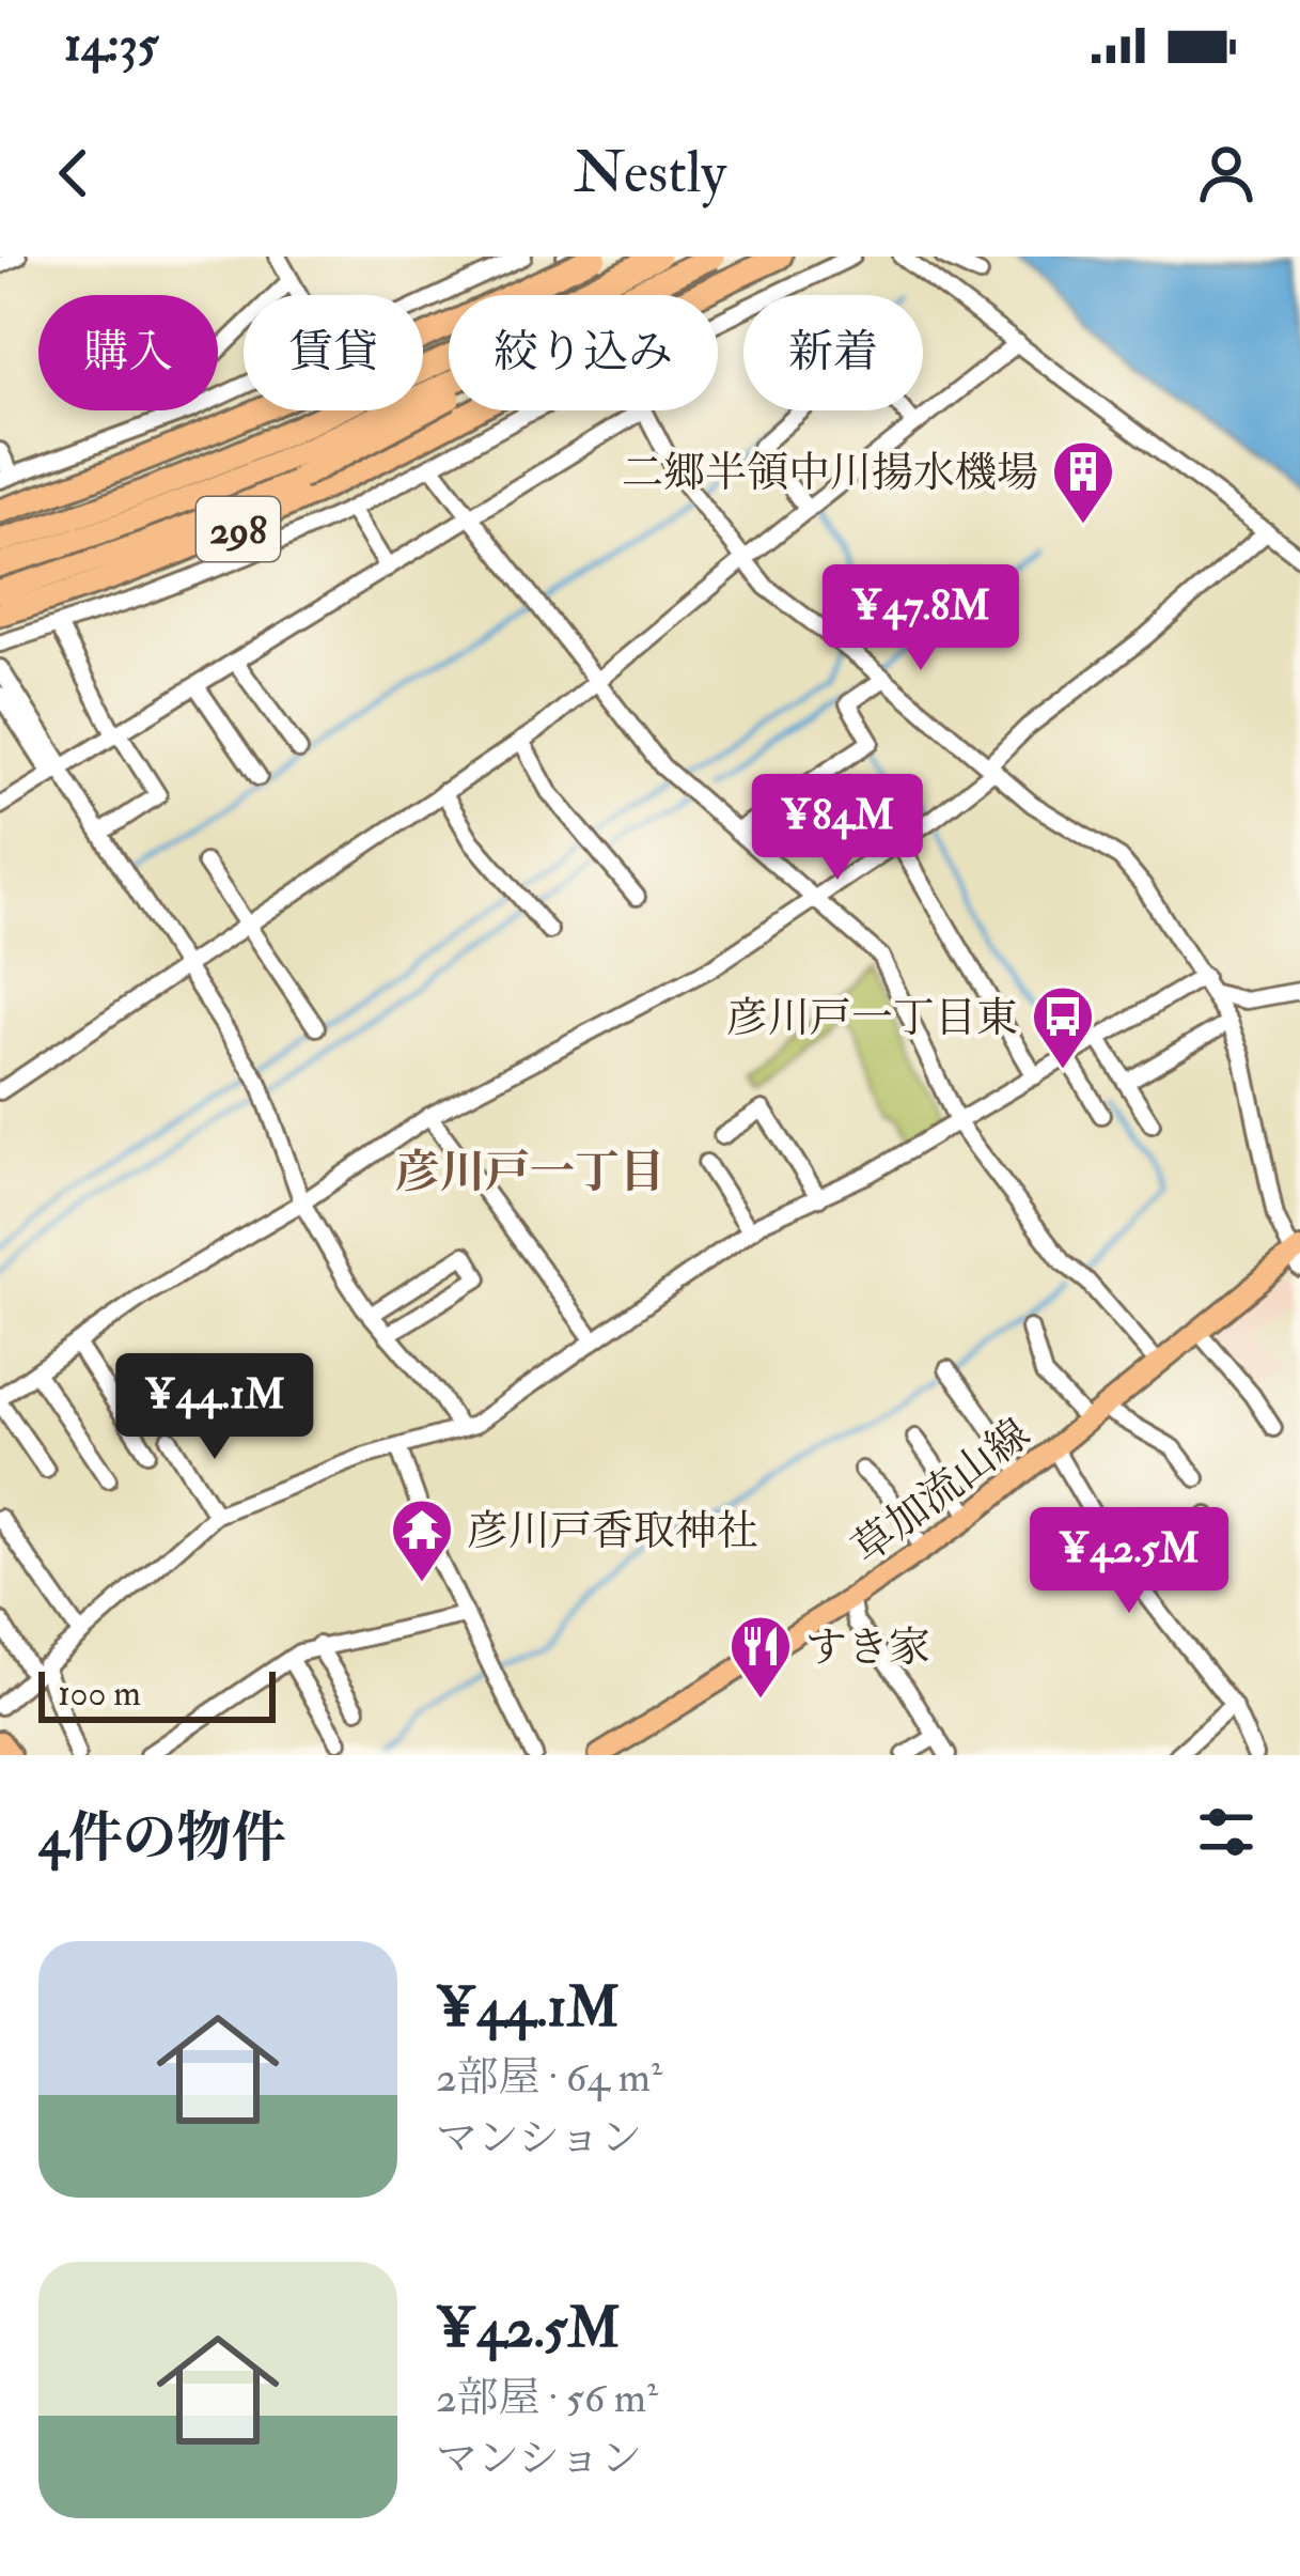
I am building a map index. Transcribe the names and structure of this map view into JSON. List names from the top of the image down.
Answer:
{
  "streets": {
    "highway": ["298"],
    "main road": ["草加流山線"]
  },
  "districts": ["彦川戸一丁目"],
  "places": {
    "building": ["二郷半領中川揚水機場"],
    "bus stop": ["彦川戸一丁目東"],
    "temple": ["彦川戸香取神社"],
    "restaurant": ["すき家"]
  },
  "scale_bar": "100 m",
  "page": {
    "status": "14:35",
    "header": "Nestly",
    "chip": [
      "購入",
      "賃貸",
      "絞り込み",
      "新着"
    ],
    "price": [
      "¥47.8M",
      "¥84M",
      "¥44.1M",
      "¥42.5M"
    ],
    "scale": "100 m",
    "heading": "4件の物件",
    "list": [
      {
        "name": "¥44.1M",
        "note": "2部屋 · 64 m² · マンション"
      },
      {
        "name": "¥42.5M",
        "note": "2部屋 · 56 m² · マンション"
      }
    ]
  }
}
